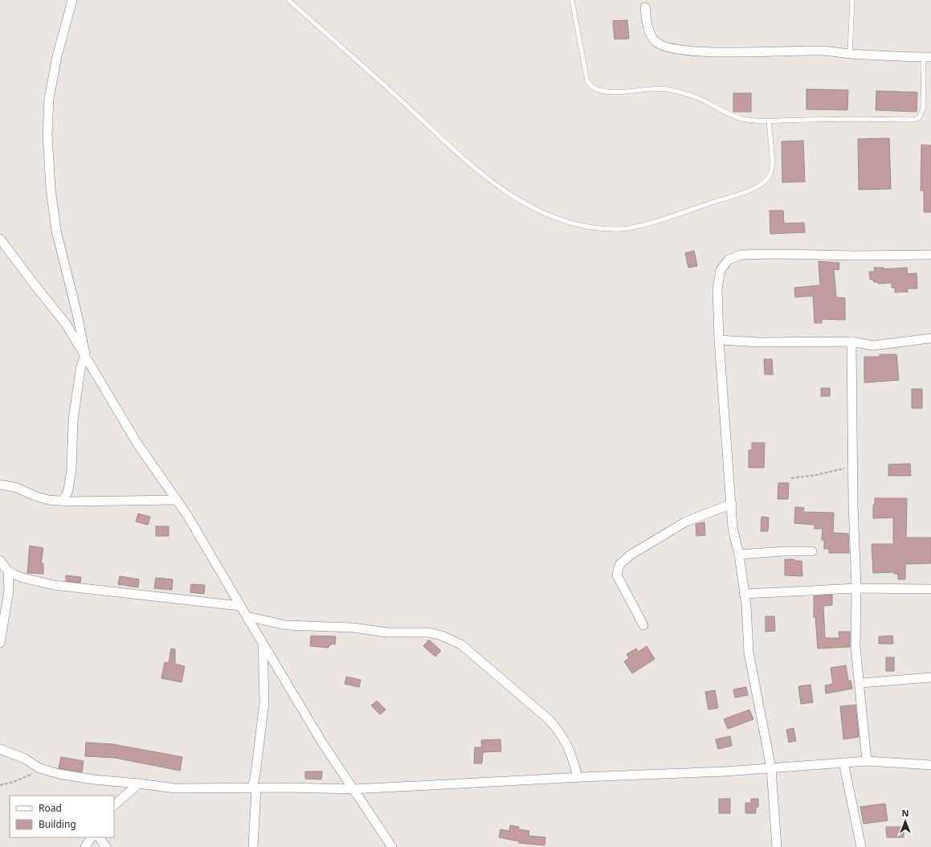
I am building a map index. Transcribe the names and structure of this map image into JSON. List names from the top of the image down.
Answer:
{
  "legend": ["Road", "Building"],
  "north": "top"
}
